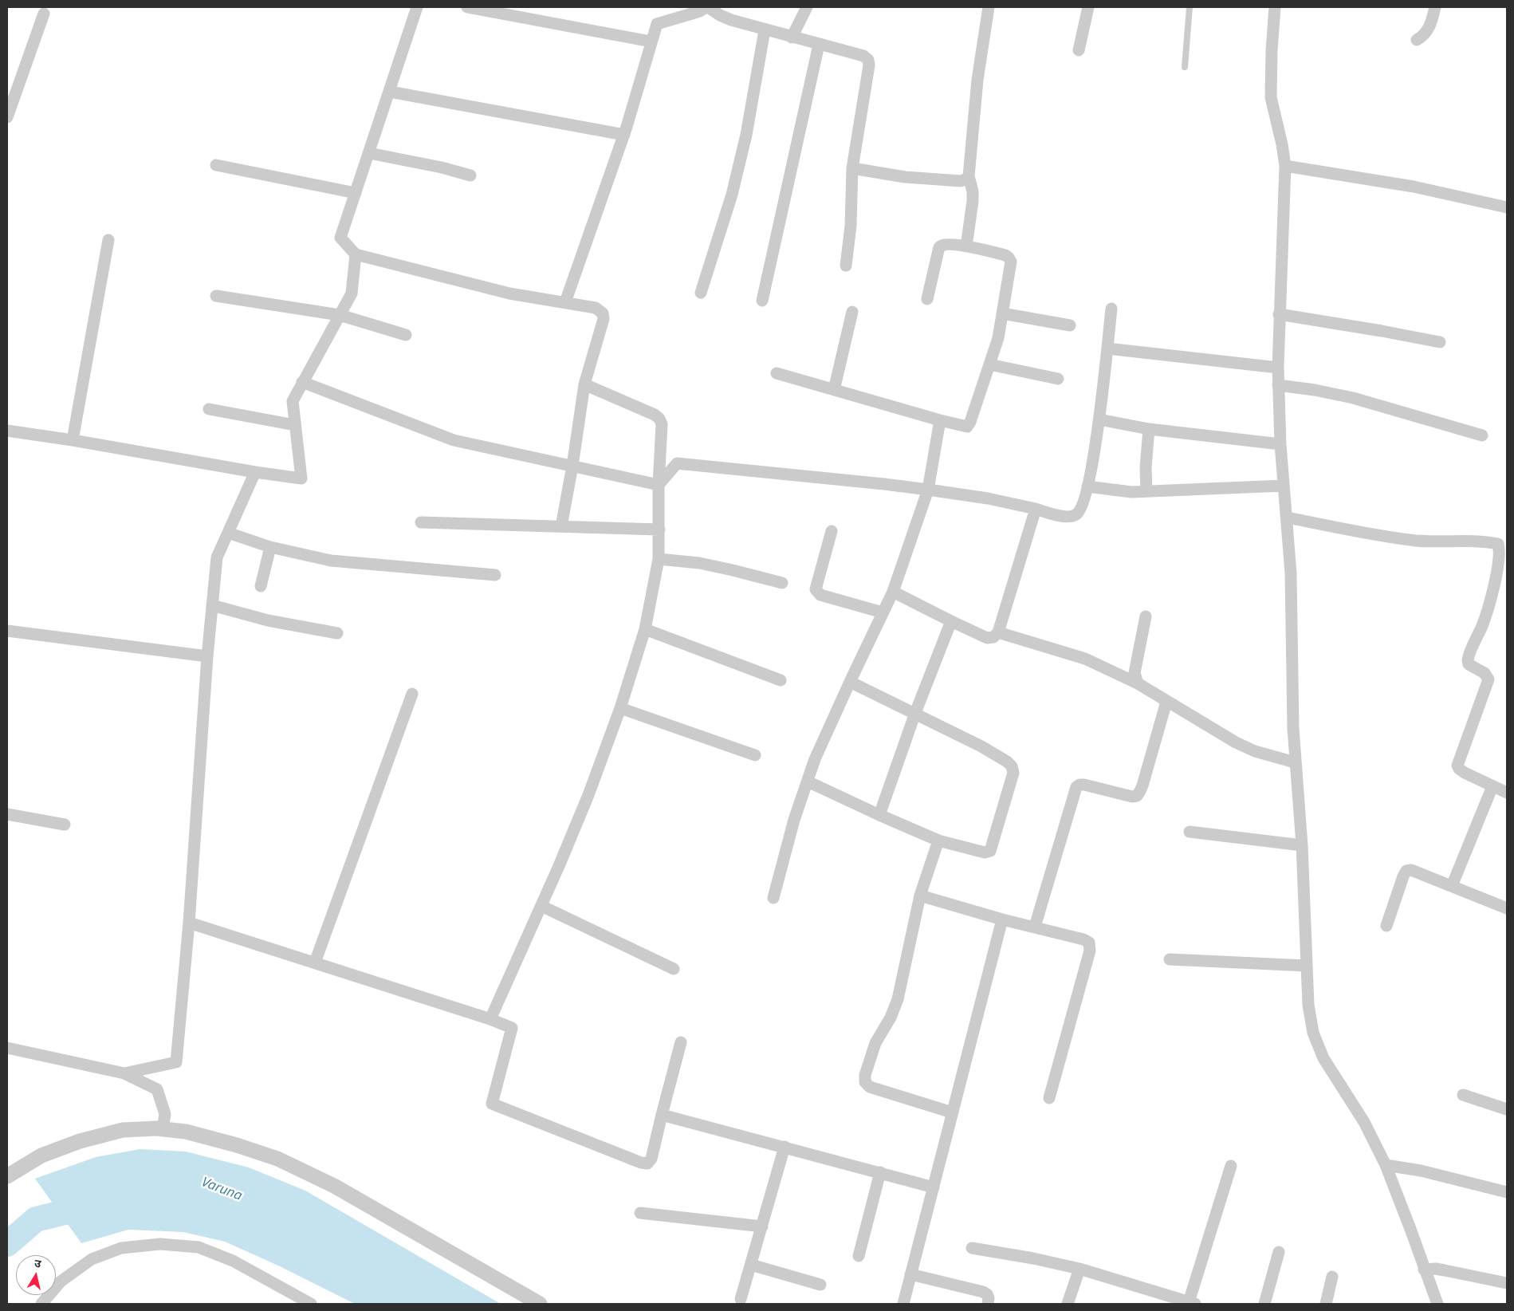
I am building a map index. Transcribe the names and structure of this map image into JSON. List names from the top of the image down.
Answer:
{
  "water": ["Varuna"],
  "north": "top"
}
